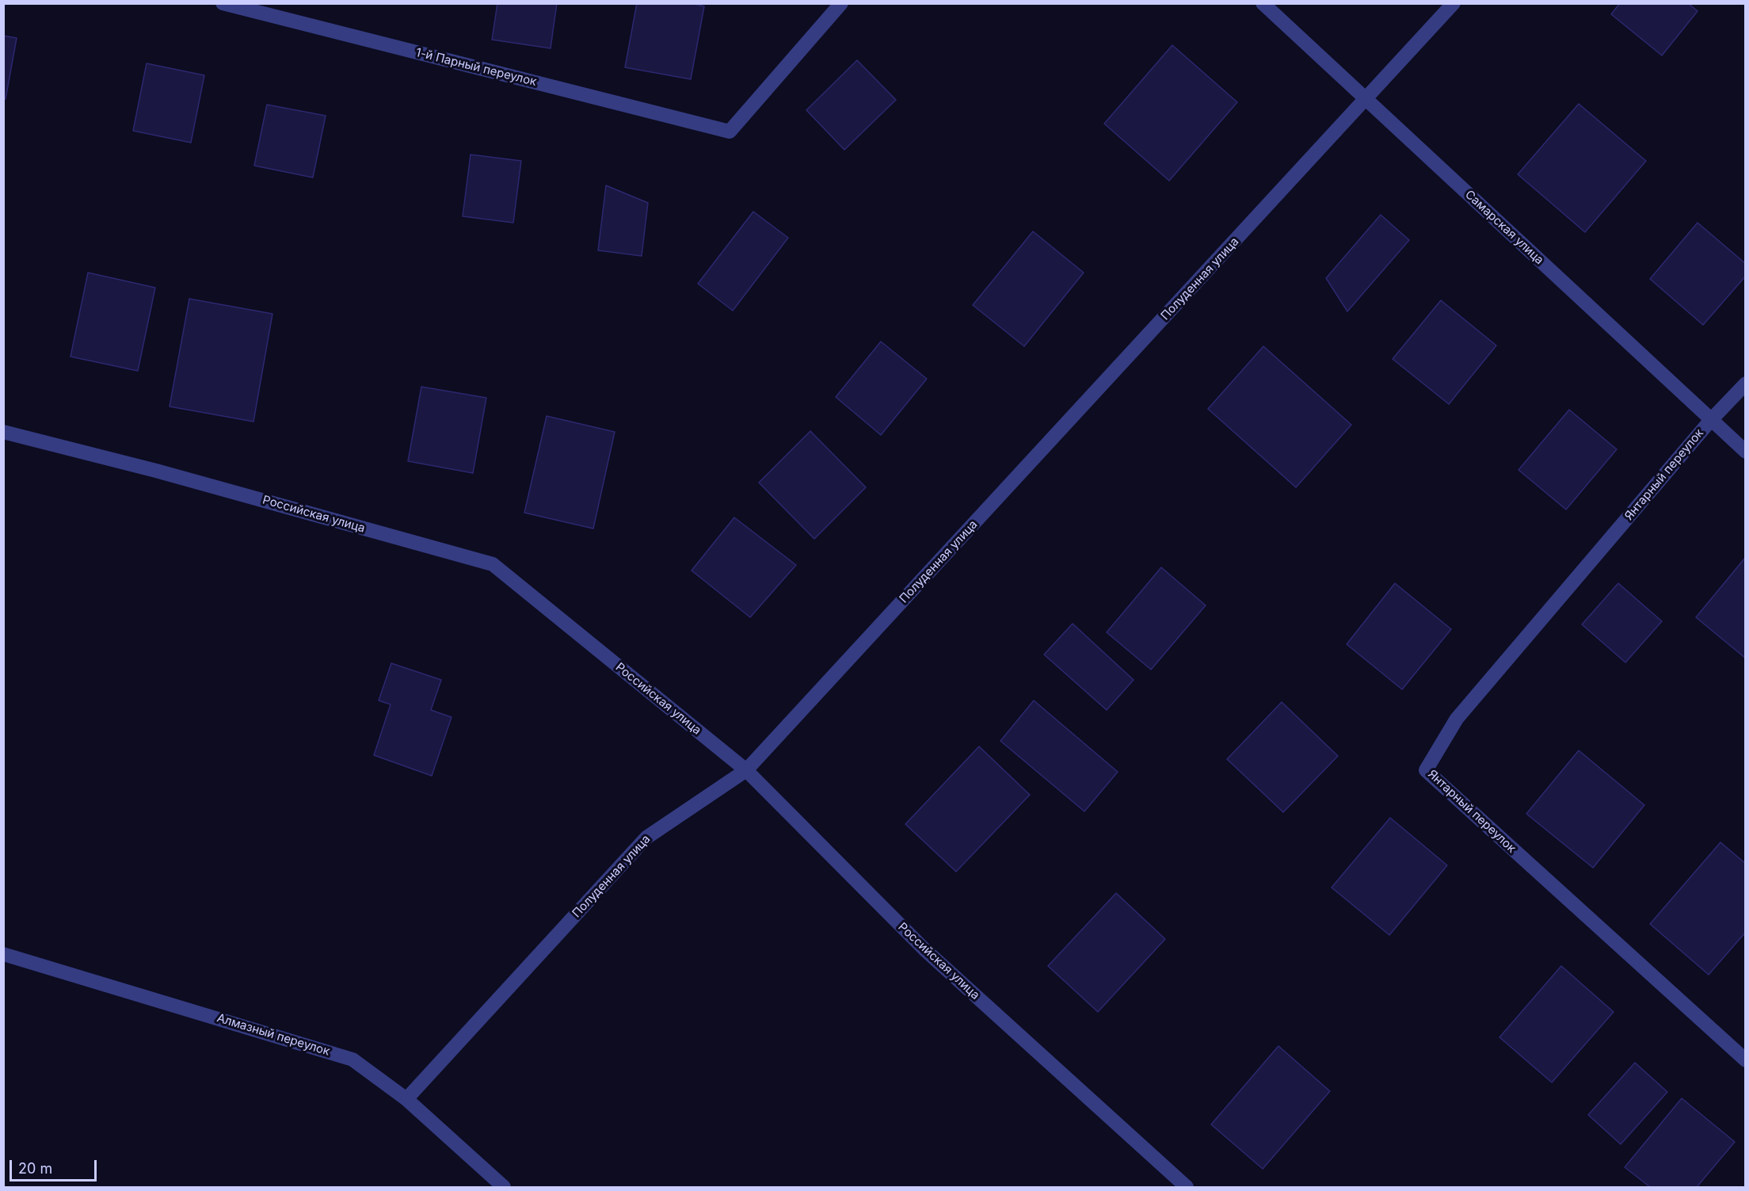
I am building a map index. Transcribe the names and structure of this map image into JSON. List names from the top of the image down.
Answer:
{
  "streets": {
    "street": [
      "1-й Парный переулок",
      "Самарская улица",
      "Полуденная улица",
      "Янтарный переулок",
      "Российская улица",
      "Алмазный переулок"
    ]
  },
  "crossings": [
    ["Самарская улица", "Полуденная улица"],
    ["Самарская улица", "Янтарный переулок"],
    ["Полуденная улица", "Российская улица"],
    ["Полуденная улица", "Алмазный переулок"]
  ],
  "scale_bar": "20 m"
}
